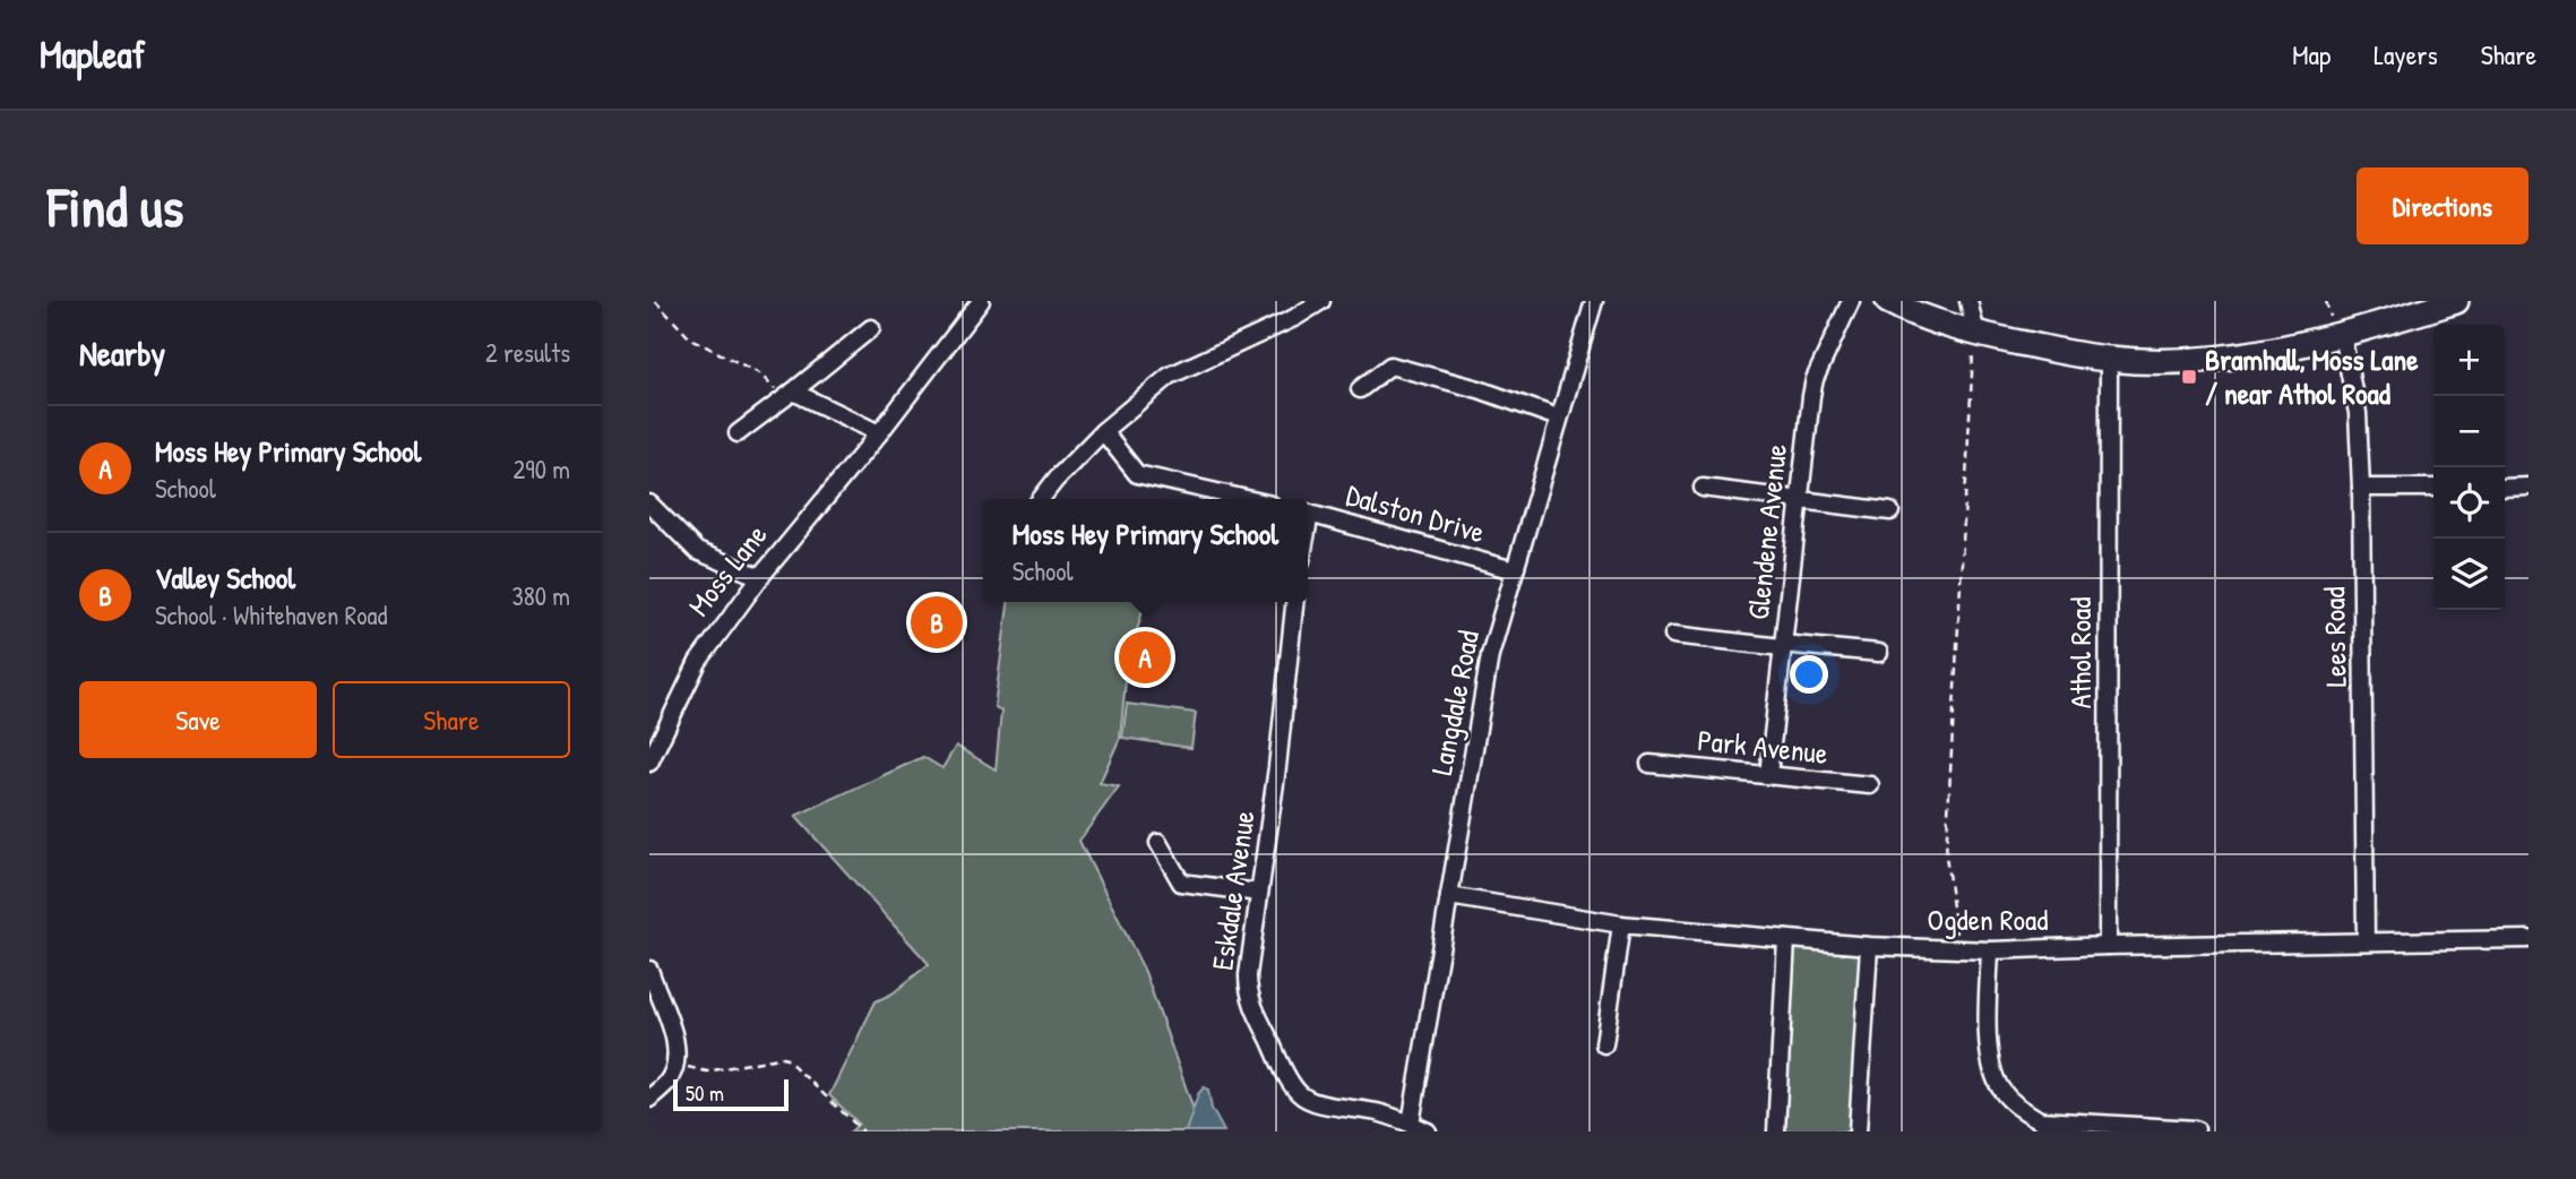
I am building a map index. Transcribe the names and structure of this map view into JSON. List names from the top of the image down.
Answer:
{
  "streets": {
    "street": [
      "Dalston Drive",
      "Glendene Avenue",
      "Moss Lane",
      "Lees Road",
      "Athol Road",
      "Langdale Road",
      "Park Avenue",
      "Eskdale Avenue",
      "Ogden Road"
    ]
  },
  "crossings": [
    ["Dalston Drive", "Langdale Road"],
    ["Glendene Avenue", "Park Avenue"],
    ["Lees Road", "Ogden Road"],
    ["Athol Road", "Ogden Road"],
    ["Langdale Road", "Eskdale Avenue"],
    ["Langdale Road", "Ogden Road"]
  ],
  "places": {
    "transit": ["Bramhall, Moss Lane / near Athol Road"]
  },
  "scale_bar": "50 m",
  "page": {
    "header": "Mapleaf",
    "nav": ["Map", "Layers", "Share"],
    "buttons": [
      "Directions",
      ["Save", "Share"]
    ],
    "title": "Find us",
    "heading": ["Nearby", "2 results"],
    "map_buttons": ["+", "−"],
    "list": [
      {
        "mark": "A",
        "name": "Moss Hey Primary School",
        "note": "School",
        "value": "290 m"
      },
      {
        "mark": "B",
        "name": "Valley School",
        "note": "School · Whitehaven Road",
        "value": "380 m"
      }
    ],
    "popup": ["Moss Hey Primary School", "School"],
    "pins": ["B", "A"],
    "scale": "50 m"
  }
}
